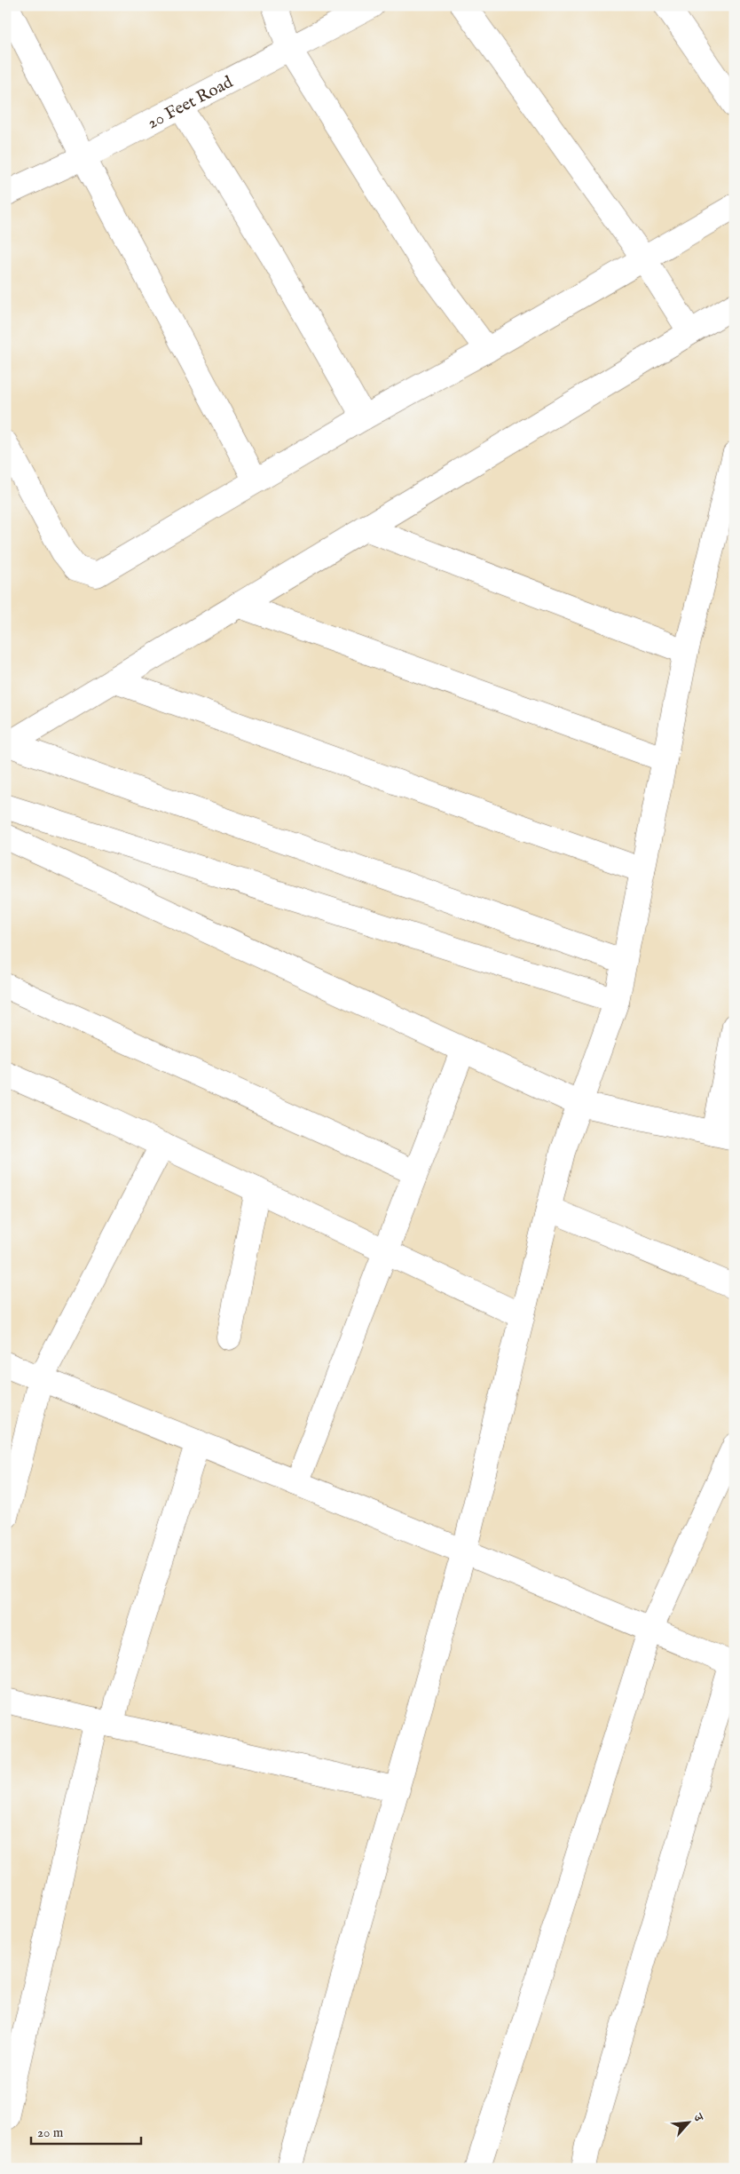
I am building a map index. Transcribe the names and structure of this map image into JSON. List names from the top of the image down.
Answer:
{
  "streets": {
    "street": ["20 Feet Road"]
  },
  "scale_bar": "20 m",
  "north": "top right"
}
